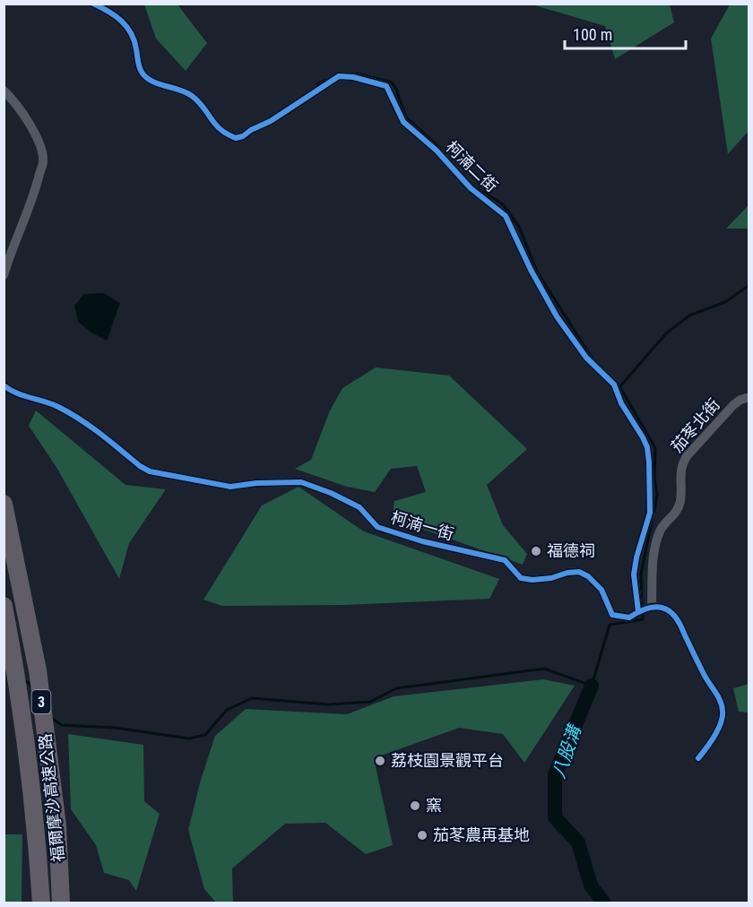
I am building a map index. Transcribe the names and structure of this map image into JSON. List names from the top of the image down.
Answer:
{
  "streets": {
    "highway": ["3", "福爾摩沙高速公路"],
    "street": ["柯湳二街", "茄苳北街", "柯湳一街"]
  },
  "crossings": [
    ["柯湳二街", "柯湳一街"],
    ["茄苳北街", "柯湳一街"]
  ],
  "water": ["八股溝"],
  "places": [
    "福德祠",
    "荔枝園景觀平台",
    "窯",
    "茄苳農再基地"
  ],
  "scale_bar": "100 m"
}
